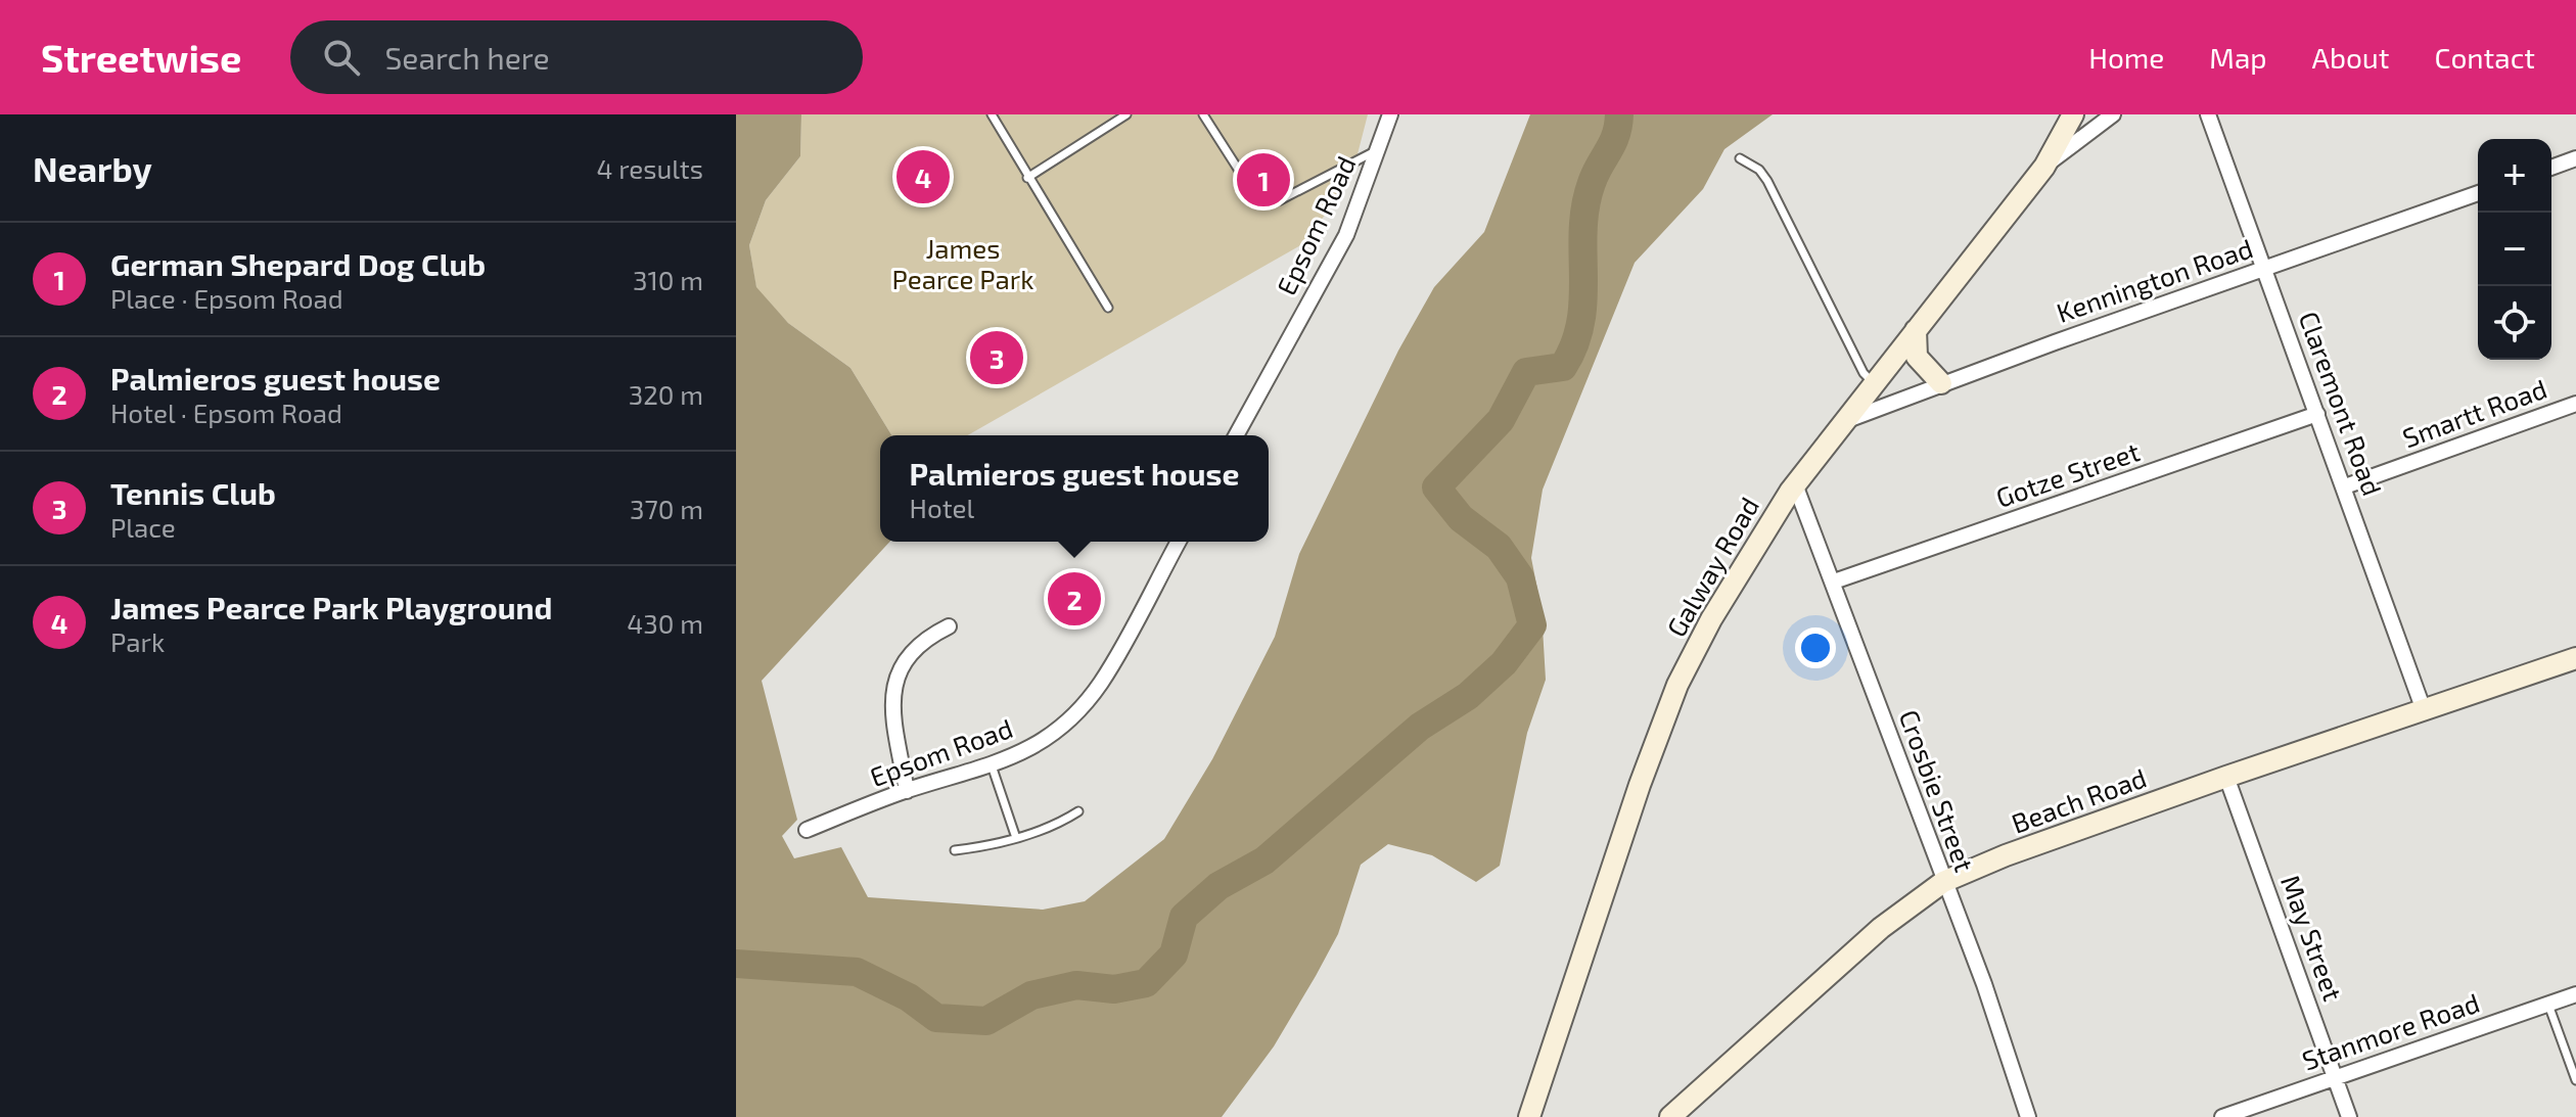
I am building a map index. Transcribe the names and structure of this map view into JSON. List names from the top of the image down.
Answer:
{
  "streets": {
    "street": [
      "Epsom Road",
      "Kennington Road",
      "Claremont Road",
      "Smartt Road",
      "Gotze Street",
      "Galway Road",
      "Crosbie Street",
      "Beach Road",
      "May Street",
      "Stanmore Road"
    ]
  },
  "crossings": [
    ["Kennington Road", "Claremont Road"],
    ["Kennington Road", "Galway Road"],
    ["Claremont Road", "Smartt Road"],
    ["Claremont Road", "Gotze Street"],
    ["Claremont Road", "Beach Road"],
    ["Gotze Street", "Crosbie Street"],
    ["Galway Road", "Crosbie Street"],
    ["Crosbie Street", "Beach Road"],
    ["Beach Road", "May Street"],
    ["May Street", "Stanmore Road"]
  ],
  "parks": ["James Pearce Park"],
  "page": {
    "header": "Streetwise",
    "search": "Search here",
    "nav": [
      "Home",
      "Map",
      "About",
      "Contact"
    ],
    "heading": ["Nearby", "4 results"],
    "map_buttons": ["+", "−"],
    "pins": [
      "4",
      "1",
      "3",
      "2"
    ],
    "list": [
      {
        "mark": "1",
        "name": "German Shepard Dog Club",
        "note": "Place · Epsom Road",
        "value": "310 m"
      },
      {
        "mark": "2",
        "name": "Palmieros guest house",
        "note": "Hotel · Epsom Road",
        "value": "320 m"
      },
      {
        "mark": "3",
        "name": "Tennis Club",
        "note": "Place",
        "value": "370 m"
      },
      {
        "mark": "4",
        "name": "James Pearce Park Playground",
        "note": "Park",
        "value": "430 m"
      }
    ],
    "popup": ["Palmieros guest house", "Hotel"]
  }
}
